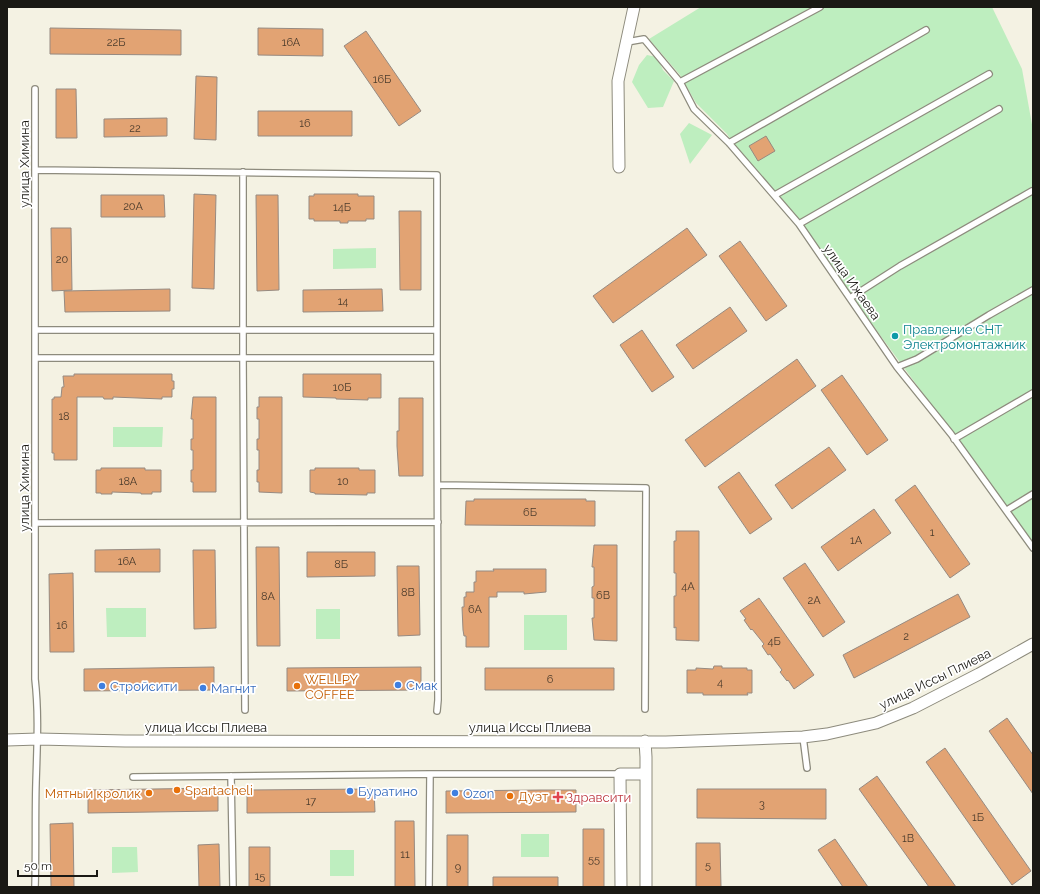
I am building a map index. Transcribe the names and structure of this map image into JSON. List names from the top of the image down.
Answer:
{
  "streets": {
    "street": ["улица Иссы Плиева"],
    "lane": ["улица Химина", "улица Ижаева"]
  },
  "crossings": [
    ["улица Химина", "улица Иссы Плиева"]
  ],
  "places": {
    "other": [
      "Правление СНТ Электромонтажник",
      "Смак",
      "Стройсити",
      "WELLPY COFFEE",
      "Магнит",
      "Spartacheli",
      "Буратино",
      "Мятный кролик",
      "Ozon",
      "Дуэт"
    ],
    "health": ["Здравсити"]
  },
  "house_numbers": [
    "22Б",
    "16А",
    "16Б",
    "16",
    "22",
    "20А",
    "14Б",
    "20",
    "14",
    "10Б",
    "18",
    "18А",
    "10",
    "6Б",
    "1",
    "1А",
    "16А",
    "8Б",
    "4А",
    "8В",
    "6В",
    "8А",
    "2А",
    "6А",
    "16",
    "2",
    "4Б",
    "6",
    "4",
    "17",
    "3",
    "1Б",
    "1В",
    "11",
    "55",
    "5",
    "9",
    "15"
  ],
  "scale_bar": "50 m"
}
